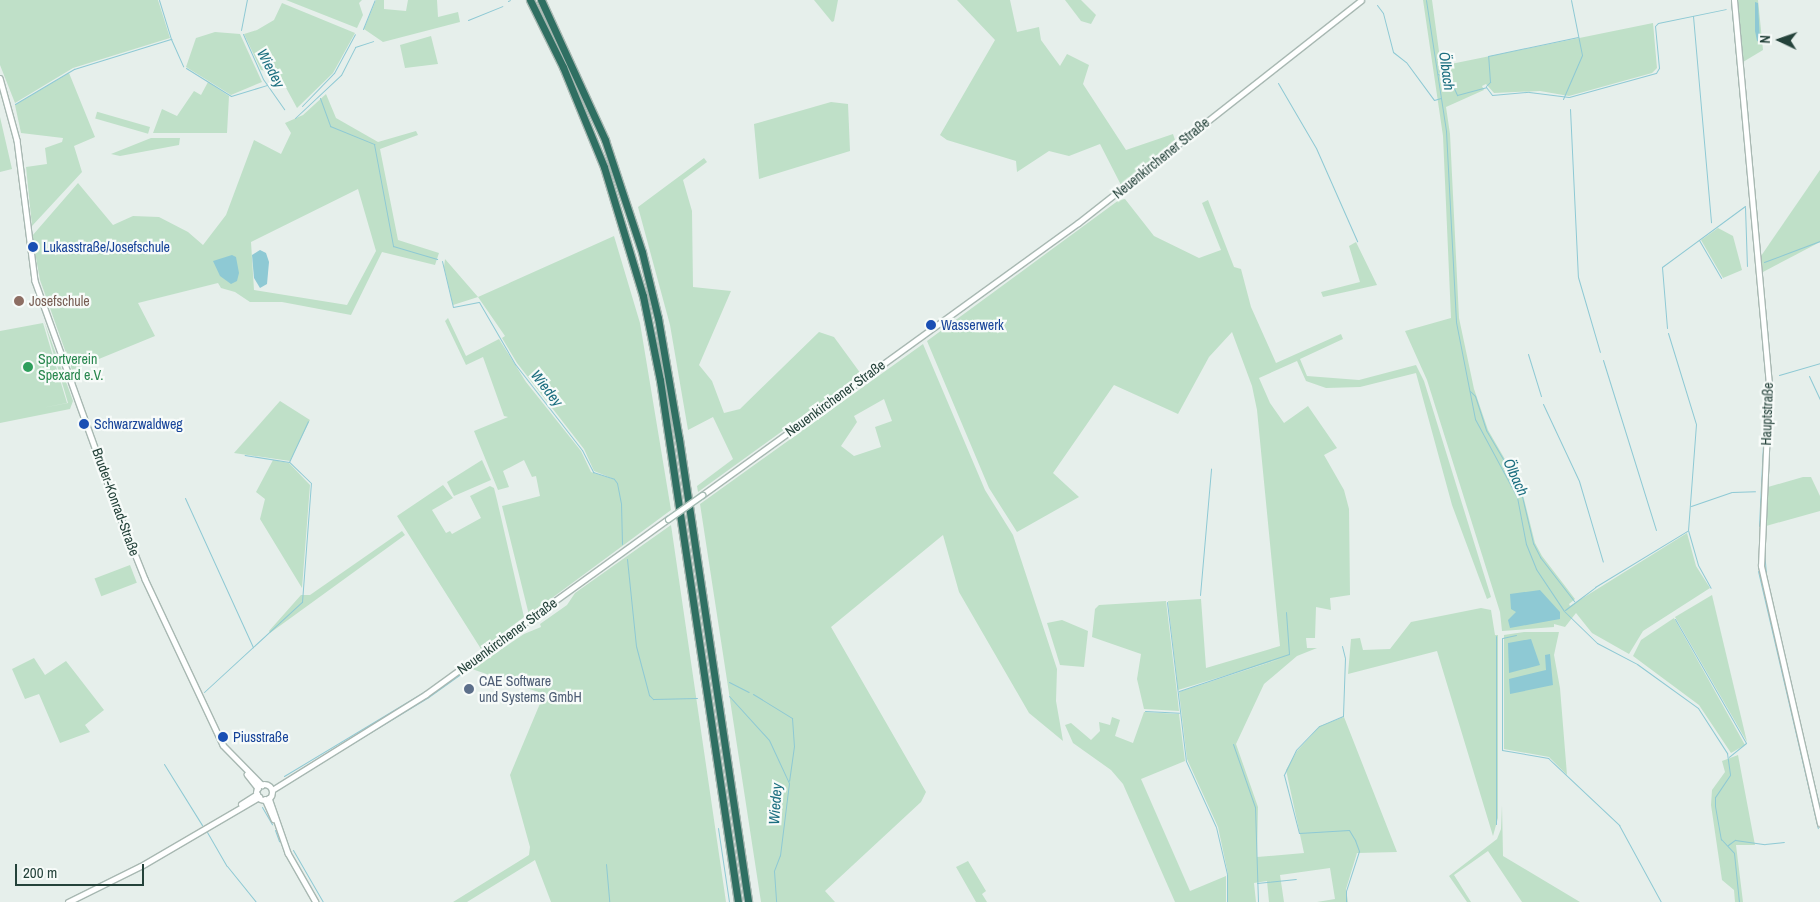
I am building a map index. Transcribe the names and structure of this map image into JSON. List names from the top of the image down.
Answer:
{
  "streets": {
    "main road": ["Neuenkirchener Straße", "Hauptstraße"],
    "street": ["Bruder-Konrad-Straße"]
  },
  "water": ["Wiedey", "Ölbach"],
  "places": [
    "Lukasstraße/Josefschule",
    "Josefschule",
    "Wasserwerk",
    "Sportverein Spexard e.V.",
    "Schwarzwaldweg",
    "CAE Software und Systems GmbH",
    "Piusstraße"
  ],
  "scale_bar": "200 m",
  "north": "left"
}
